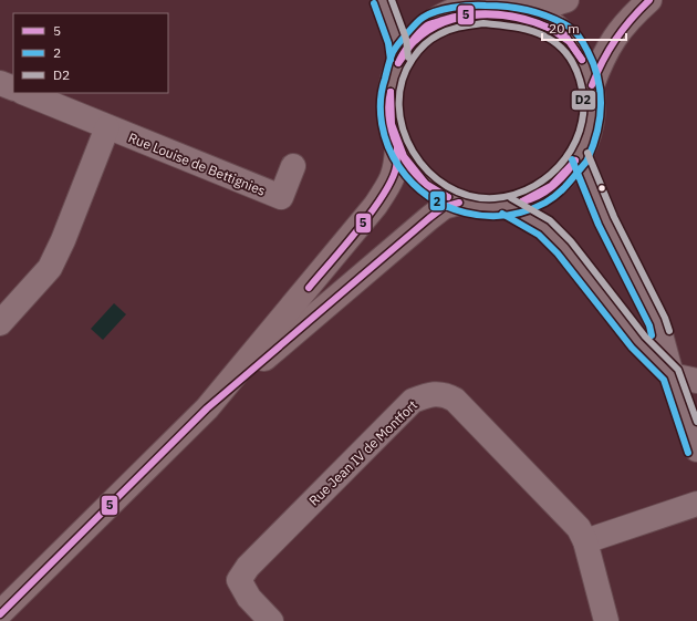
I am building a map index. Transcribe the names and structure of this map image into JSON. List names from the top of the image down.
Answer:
{
  "streets": {
    "street": ["Rue Louise de Bettignies", "Rue Jean IV de Montfort"]
  },
  "lines": ["transit line 5", "transit line D2", "transit line 2"],
  "legend": ["5", "2", "D2"],
  "scale_bar": "20 m"
}
